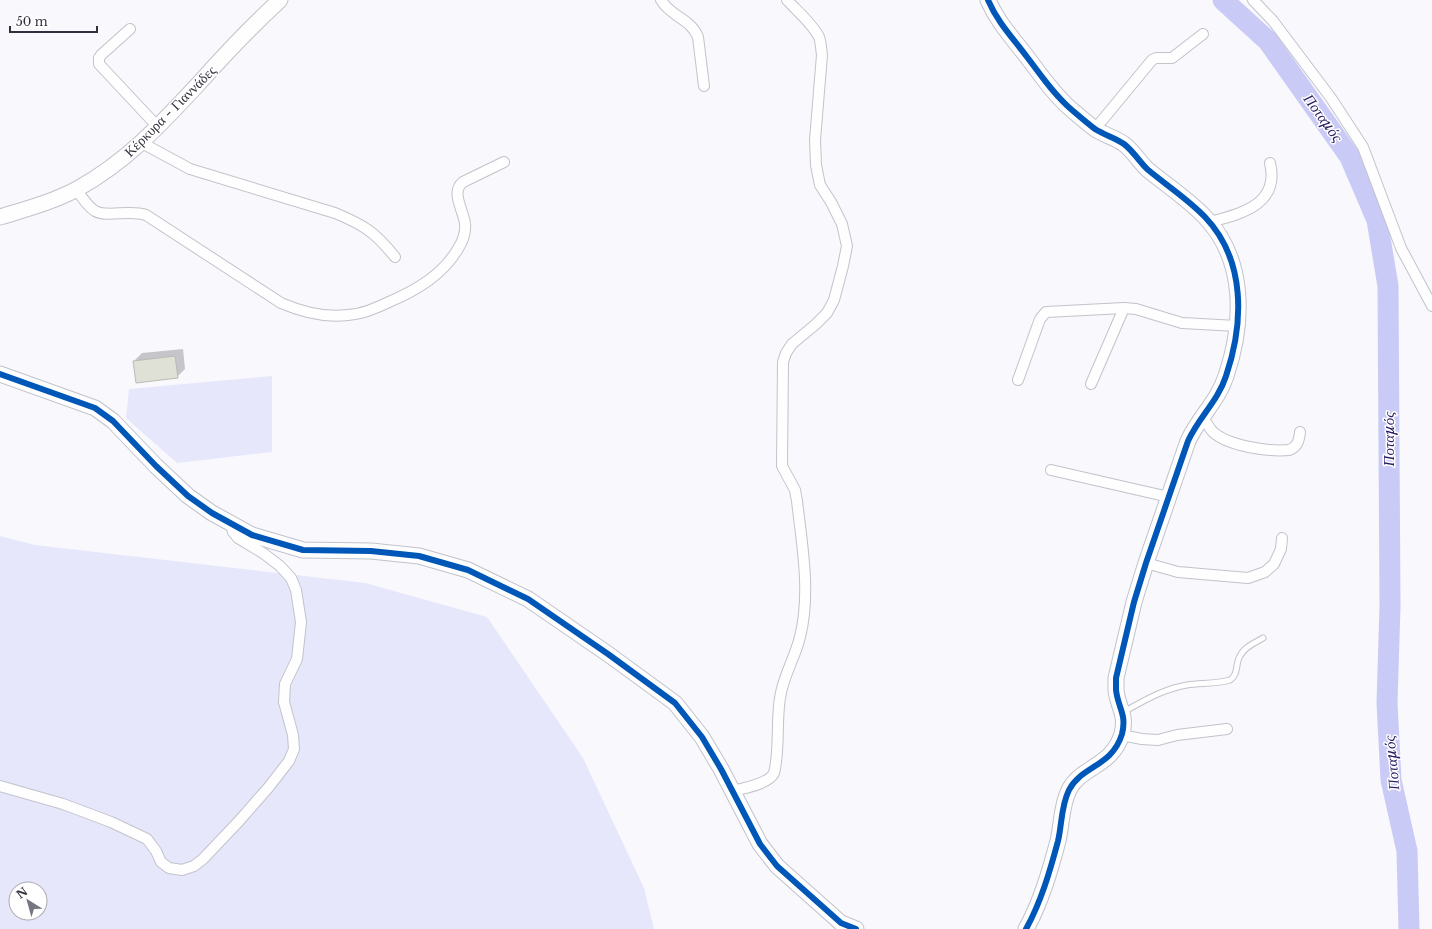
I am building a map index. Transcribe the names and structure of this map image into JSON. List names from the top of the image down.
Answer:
{
  "streets": {
    "street": ["Κέρκυρα - Γιαννάδες"]
  },
  "water": ["Ποταμός"],
  "scale_bar": "50 m",
  "north": "top left"
}
